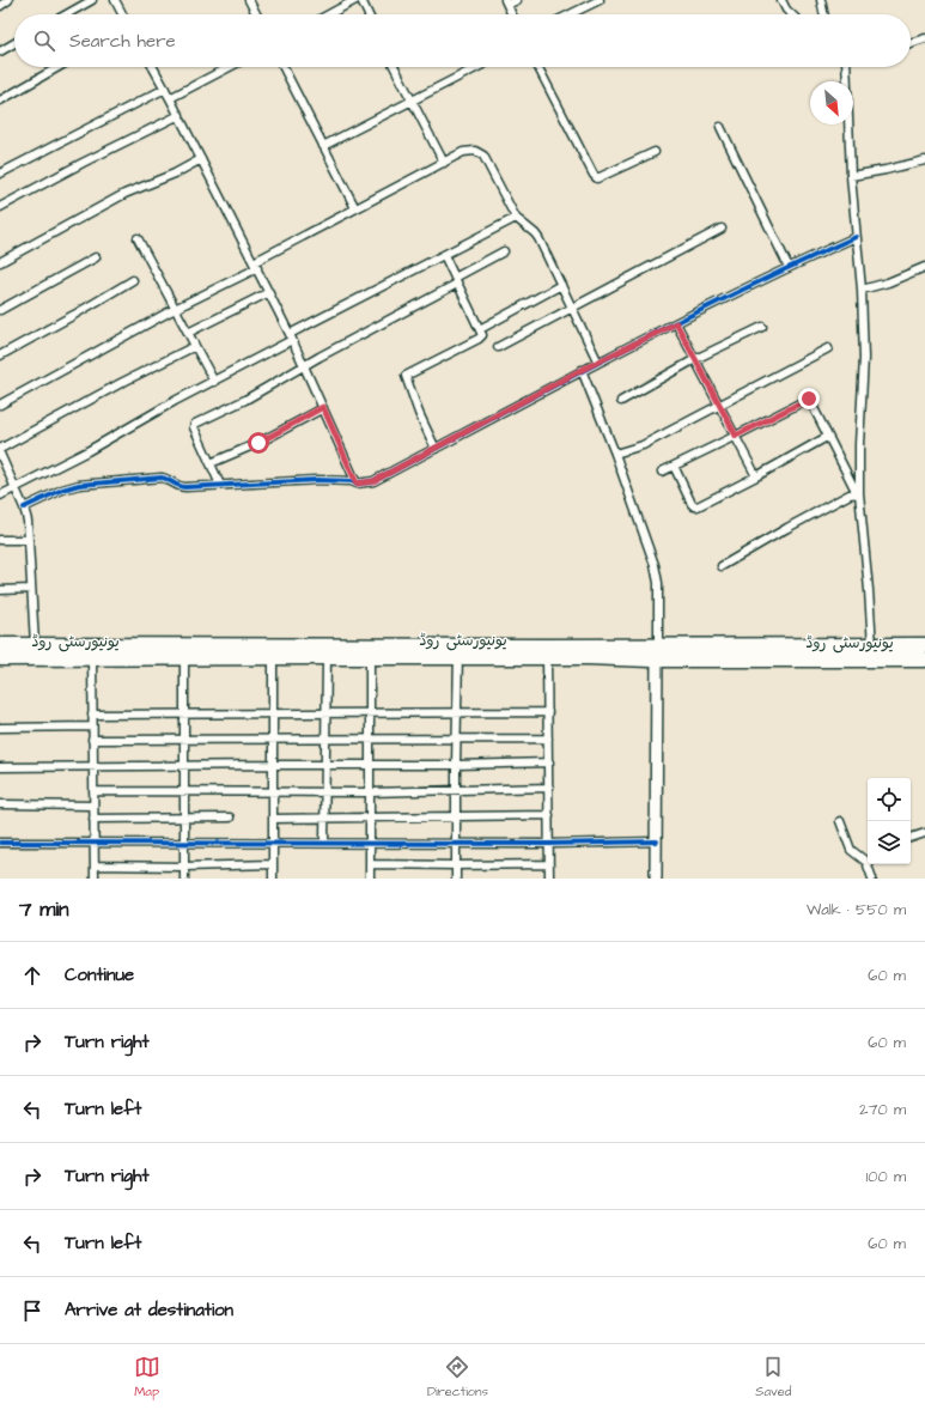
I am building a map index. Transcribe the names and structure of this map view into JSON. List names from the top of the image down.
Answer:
{
  "streets": {
    "highway": ["یونیورسٹی روڈ"]
  },
  "north": "bottom right",
  "page": {
    "search": "Search here",
    "heading": ["7 min", "Walk · 550 m"],
    "list": [
      ["Continue", "60 m"],
      ["Turn right", "60 m"],
      ["Turn left", "270 m"],
      ["Turn right", "100 m"],
      ["Turn left", "60 m"],
      "Arrive at destination"
    ],
    "nav": ["Map", "Directions", "Saved"]
  }
}
